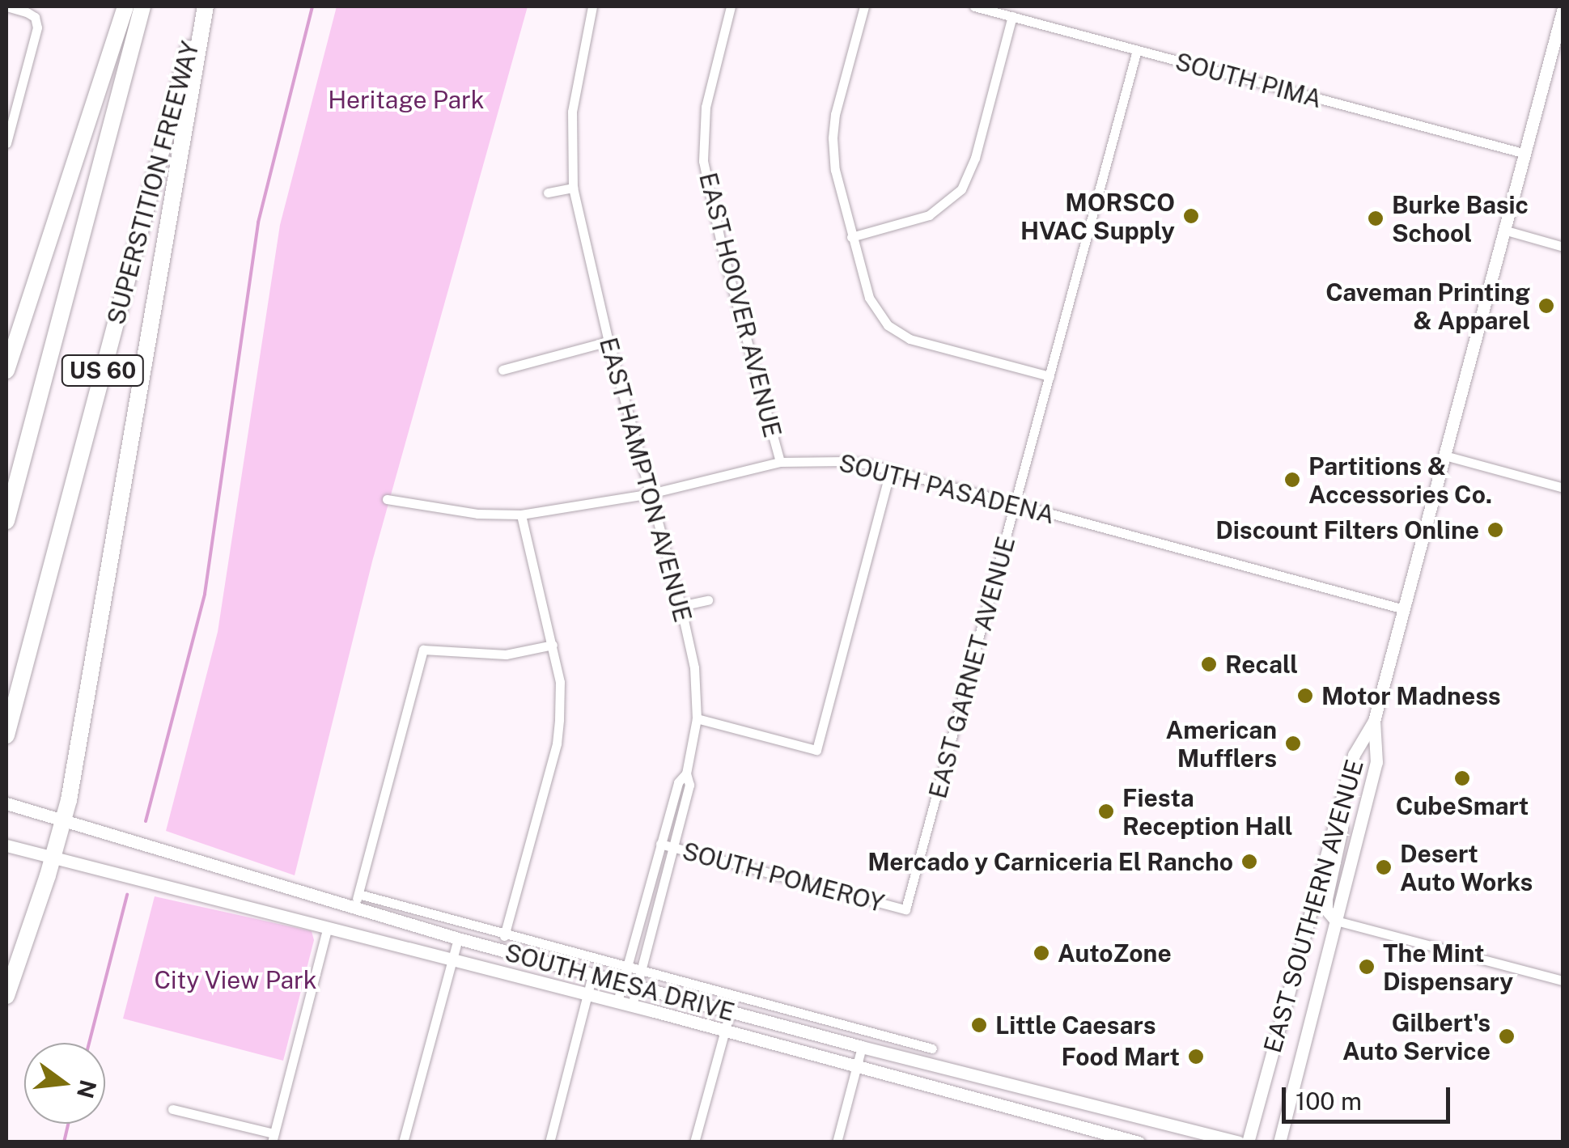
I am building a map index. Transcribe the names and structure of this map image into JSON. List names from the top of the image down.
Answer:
{
  "streets": {
    "highway": ["SUPERSTITION FREEWAY", "US 60"],
    "main road": ["EAST SOUTHERN AVENUE", "SOUTH MESA DRIVE"],
    "street": [
      "SOUTH PIMA",
      "EAST HOOVER AVENUE",
      "EAST HAMPTON AVENUE",
      "SOUTH PASADENA",
      "EAST GARNET AVENUE",
      "SOUTH POMEROY"
    ]
  },
  "crossings": [
    ["SOUTH PIMA", "EAST GARNET AVENUE"],
    ["SOUTH PIMA", "EAST SOUTHERN AVENUE"],
    ["EAST HOOVER AVENUE", "SOUTH PASADENA"],
    ["EAST HAMPTON AVENUE", "SOUTH PASADENA"],
    ["EAST HAMPTON AVENUE", "SOUTH POMEROY"],
    ["EAST HAMPTON AVENUE", "SOUTH MESA DRIVE"],
    ["SOUTH PASADENA", "EAST GARNET AVENUE"],
    ["SOUTH PASADENA", "EAST SOUTHERN AVENUE"],
    ["EAST GARNET AVENUE", "SOUTH POMEROY"]
  ],
  "parks": ["Heritage Park", "City View Park"],
  "places": [
    "MORSCO HVAC Supply",
    "Burke Basic School",
    "Caveman Printing & Apparel",
    "Partitions & Accessories Co.",
    "Discount Filters Online",
    "Recall",
    "Motor Madness",
    "American Mufflers",
    "CubeSmart",
    "Fiesta Reception Hall",
    "Mercado y Carniceria El Rancho",
    "Desert Auto Works",
    "AutoZone",
    "The Mint Dispensary",
    "Little Caesars",
    "Gilbert's Auto Service",
    "Food Mart"
  ],
  "scale_bar": "100 m",
  "north": "right"
}
